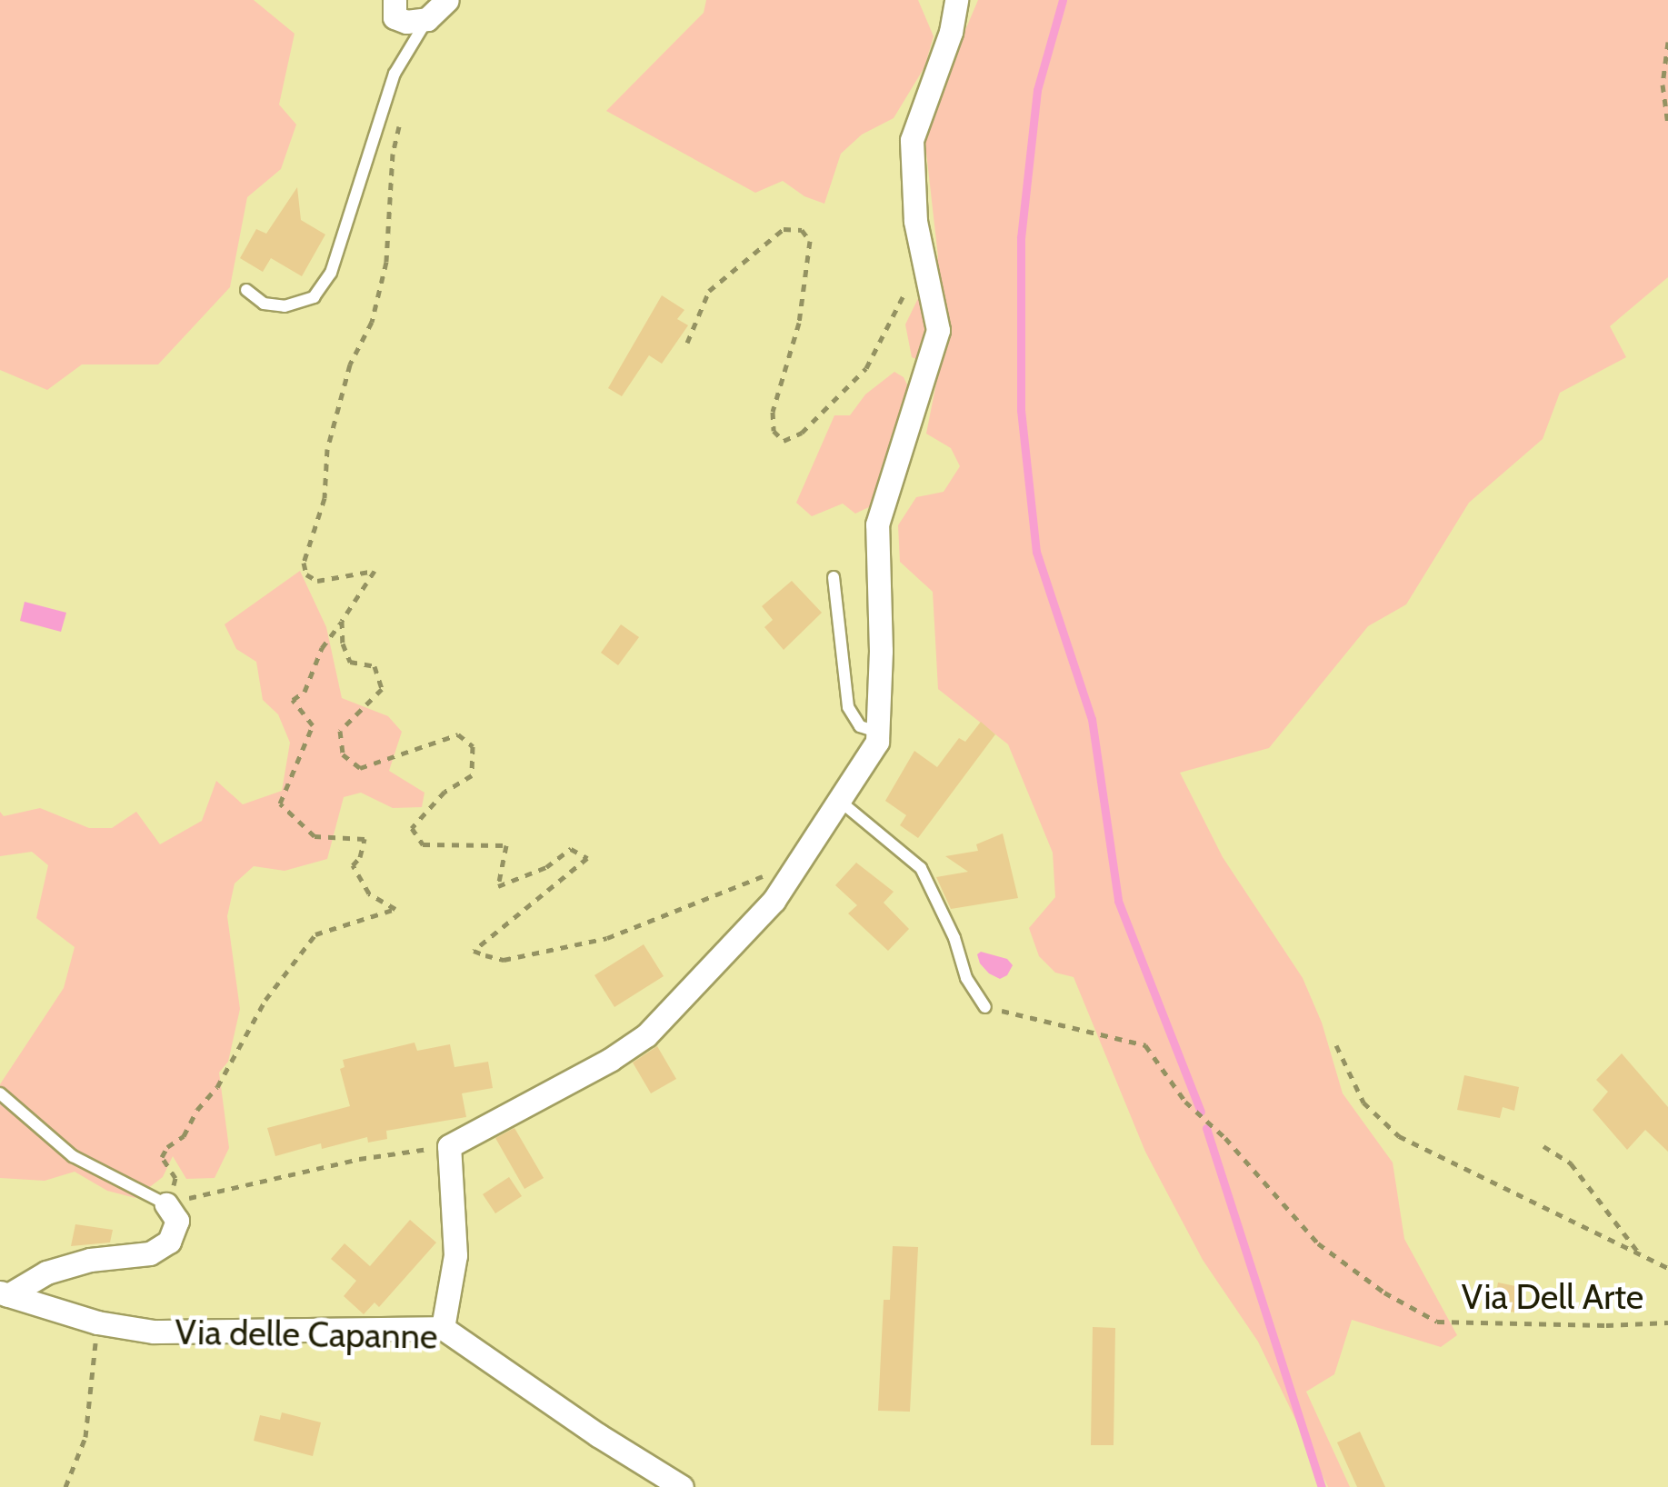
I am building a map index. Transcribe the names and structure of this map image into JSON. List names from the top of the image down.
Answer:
{
  "streets": {
    "street": ["Via delle Capanne"],
    "path": ["Via Dell Arte"]
  }
}
